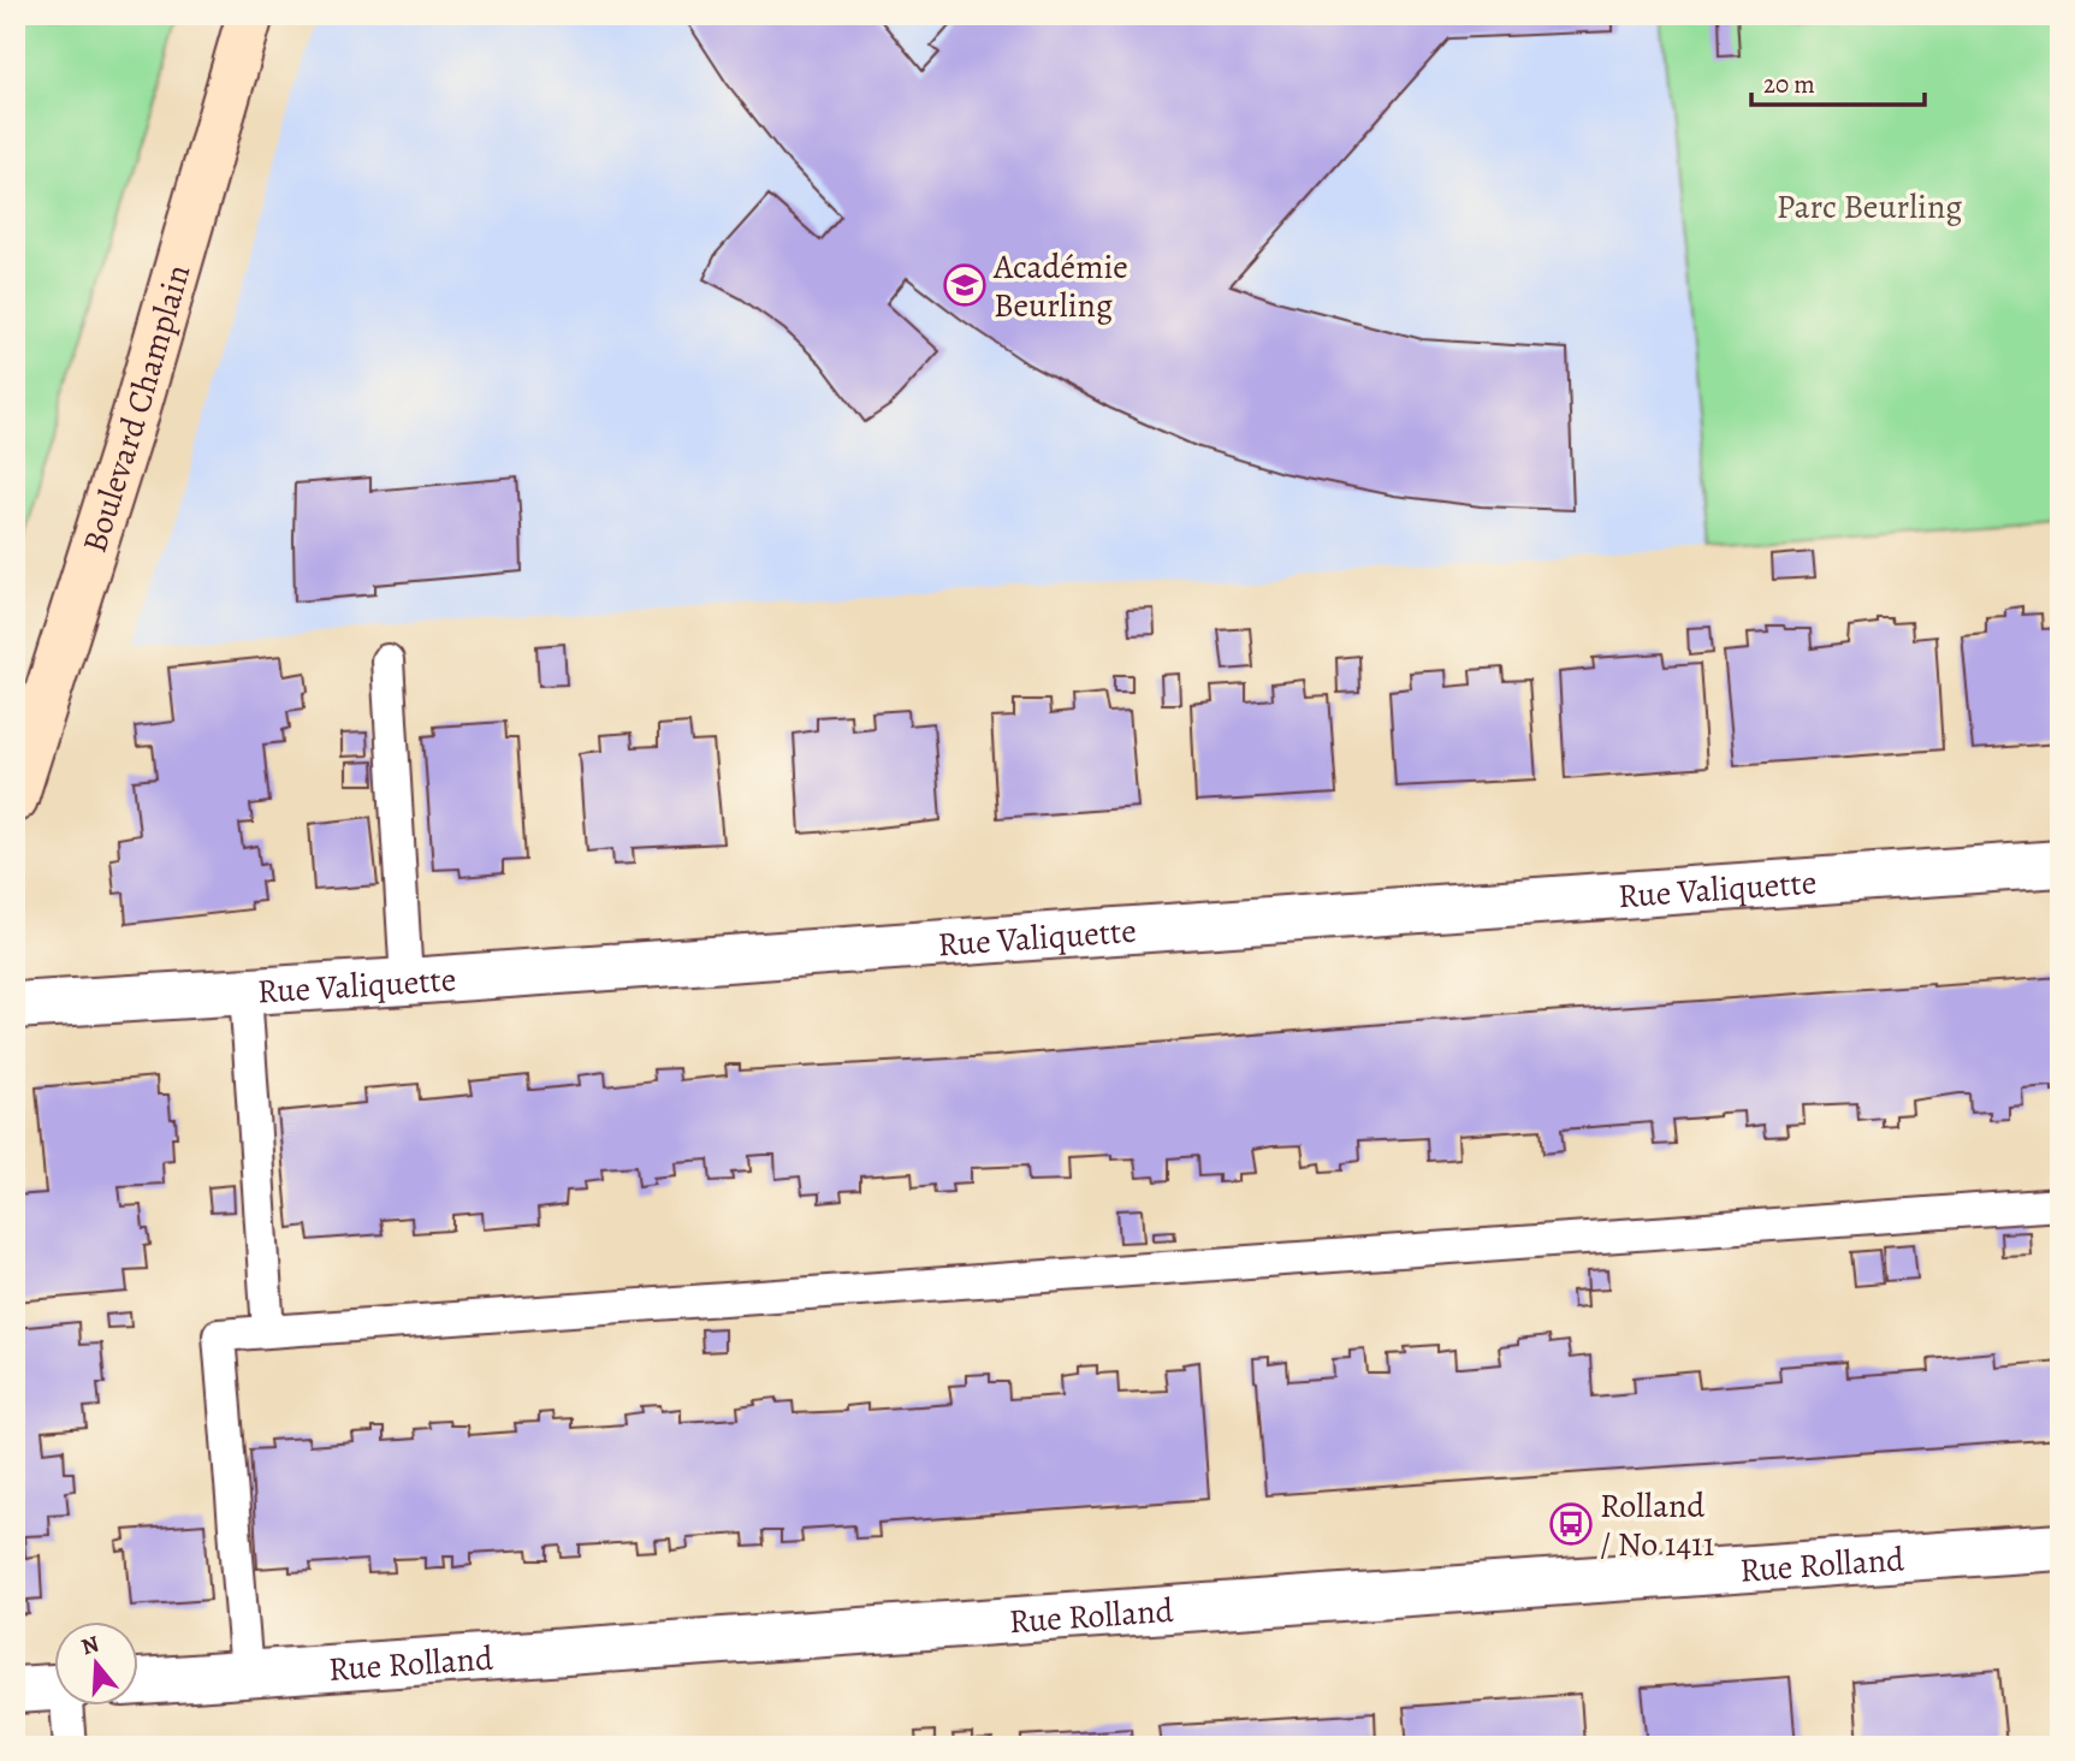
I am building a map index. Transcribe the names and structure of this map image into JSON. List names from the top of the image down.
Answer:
{
  "streets": {
    "main road": ["Boulevard Champlain"],
    "street": ["Rue Valiquette", "Rue Rolland"]
  },
  "parks": ["Parc Beurling"],
  "places": {
    "school or university": ["Académie Beurling"],
    "bus stop": ["Rolland / No 1411"]
  },
  "scale_bar": "20 m",
  "north": "top"
}
